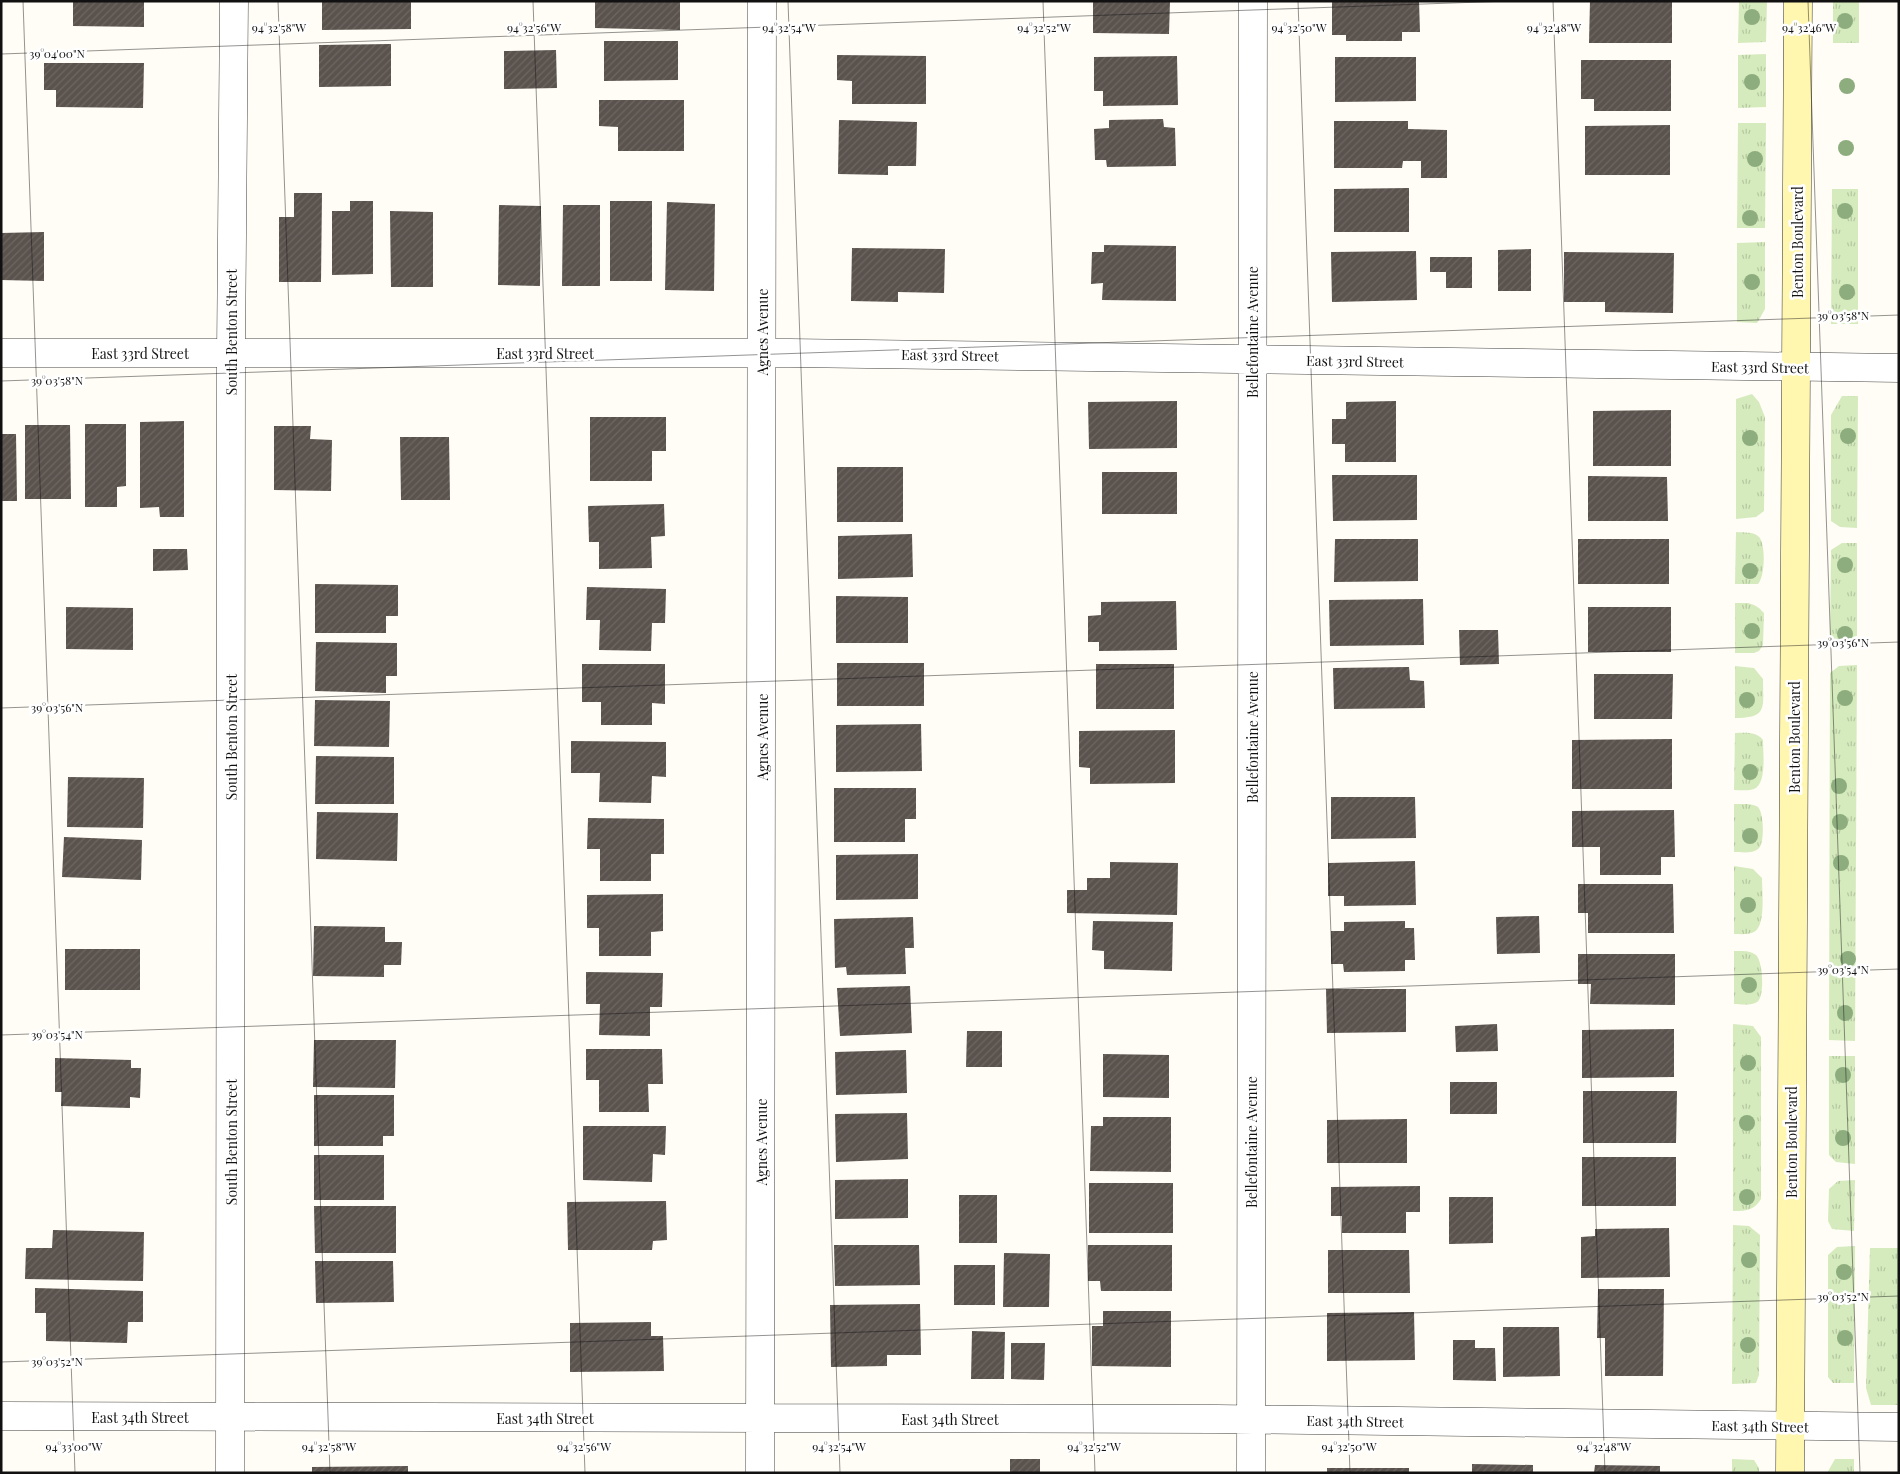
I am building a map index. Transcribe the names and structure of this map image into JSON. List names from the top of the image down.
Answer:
{
  "streets": {
    "main road": ["Benton Boulevard"],
    "street": [
      "South Benton Street",
      "Agnes Avenue",
      "Bellefontaine Avenue",
      "East 33rd Street",
      "East 34th Street"
    ]
  },
  "crossings": [
    ["Benton Boulevard", "East 33rd Street"],
    ["Benton Boulevard", "East 34th Street"],
    ["South Benton Street", "East 33rd Street"],
    ["South Benton Street", "East 34th Street"],
    ["Agnes Avenue", "East 33rd Street"],
    ["Agnes Avenue", "East 34th Street"],
    ["Bellefontaine Avenue", "East 33rd Street"],
    ["Bellefontaine Avenue", "East 34th Street"]
  ],
  "coordinates": [
    "94°32'58\"W",
    "94°32'56\"W",
    "94°32'54\"W",
    "94°32'52\"W",
    "94°32'50\"W",
    "94°32'48\"W",
    "94°32'46\"W",
    "39°04'00\"N",
    "39°03'58\"N",
    "39°03'56\"N",
    "39°03'54\"N",
    "39°03'52\"N",
    "94°33'00\"W"
  ]
}
